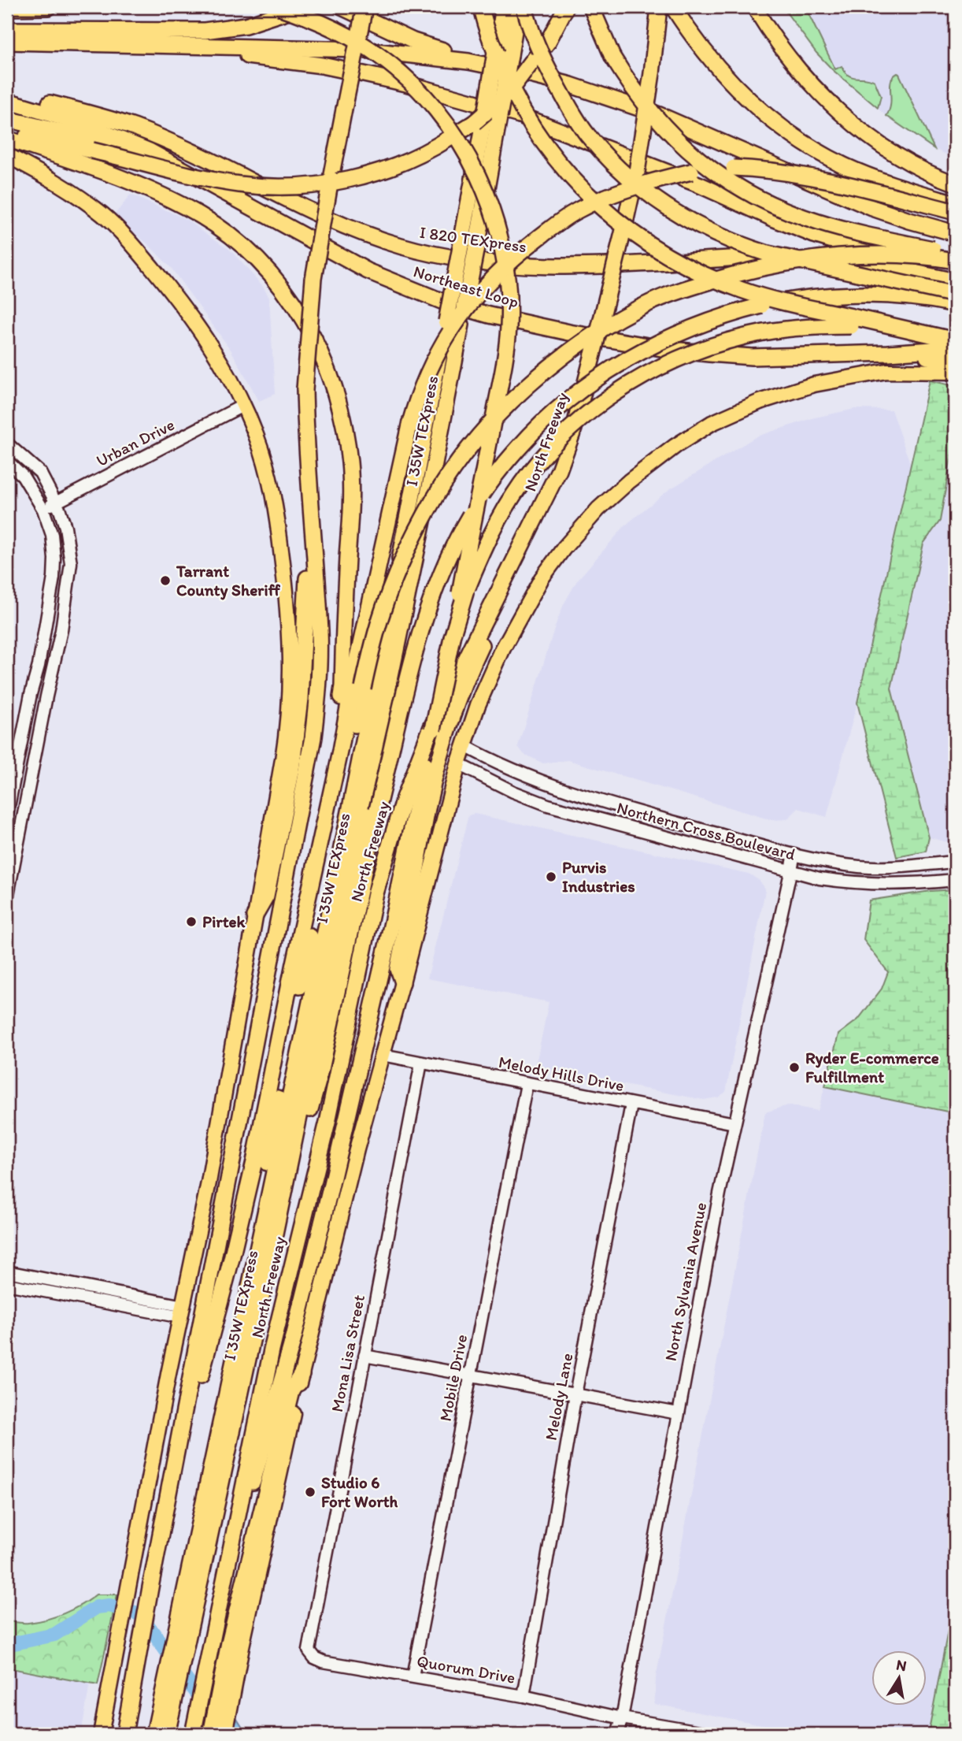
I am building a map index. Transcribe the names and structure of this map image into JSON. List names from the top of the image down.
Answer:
{
  "streets": {
    "highway": [
      "I 820 TEXpress",
      "Northeast Loop",
      "I 35W TEXpress",
      "North Freeway"
    ],
    "street": [
      "Urban Drive",
      "Northern Cross Boulevard",
      "Melody Hills Drive",
      "North Sylvania Avenue",
      "Mona Lisa Street",
      "Mobile Drive",
      "Melody Lane",
      "Quorum Drive"
    ]
  },
  "crossings": [
    ["I 820 TEXpress", "Northeast Loop"],
    ["Northern Cross Boulevard", "North Sylvania Avenue"],
    ["Melody Hills Drive", "North Sylvania Avenue"],
    ["Melody Hills Drive", "Mona Lisa Street"],
    ["Melody Hills Drive", "Mobile Drive"],
    ["Melody Hills Drive", "Melody Lane"],
    ["North Sylvania Avenue", "Quorum Drive"],
    ["Mona Lisa Street", "Quorum Drive"],
    ["Mobile Drive", "Quorum Drive"],
    ["Melody Lane", "Quorum Drive"]
  ],
  "places": [
    "Tarrant County Sheriff",
    "Purvis Industries",
    "Pirtek",
    "Ryder E-commerce Fulfillment",
    "Studio 6 Fort Worth"
  ],
  "north": "top"
}
